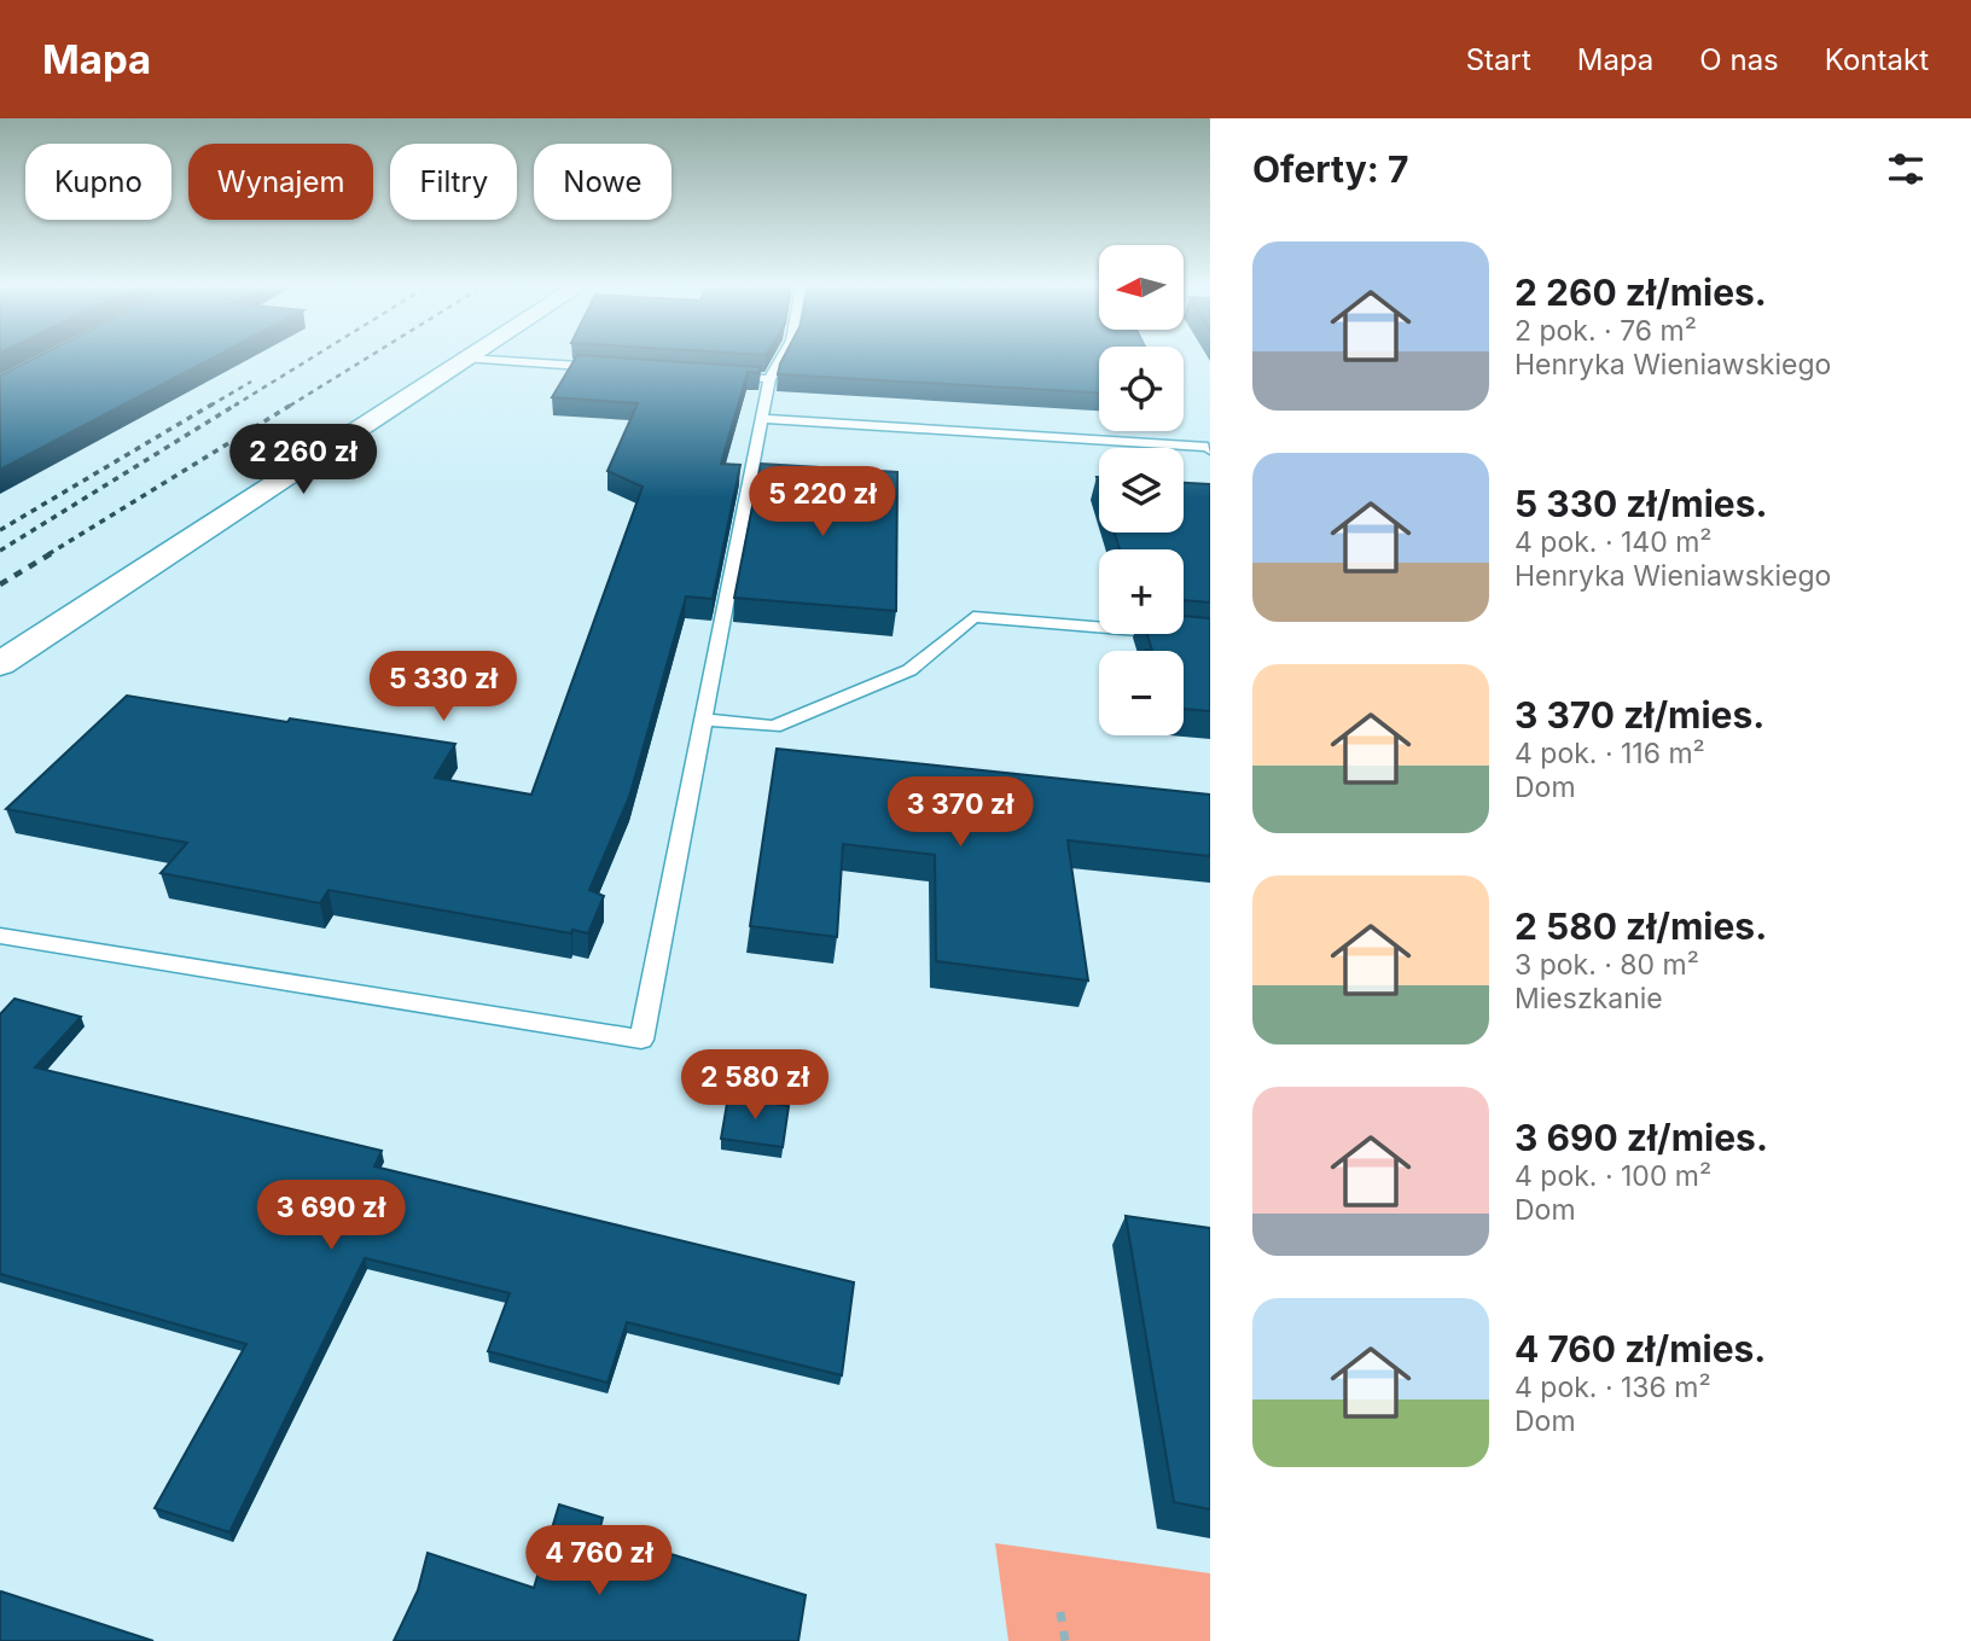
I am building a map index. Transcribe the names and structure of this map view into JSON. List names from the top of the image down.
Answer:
{
  "north": "left",
  "page": {
    "header": "Mapa",
    "nav": [
      "Start",
      "Mapa",
      "O nas",
      "Kontakt"
    ],
    "heading": "Oferty: 7",
    "chip": [
      "Kupno",
      "Wynajem",
      "Filtry",
      "Nowe"
    ],
    "list": [
      {
        "name": "2 260 zł/mies.",
        "note": "2 pok. · 76 m² · Henryka Wieniawskiego"
      },
      {
        "name": "5 330 zł/mies.",
        "note": "4 pok. · 140 m² · Henryka Wieniawskiego"
      },
      {
        "name": "3 370 zł/mies.",
        "note": "4 pok. · 116 m² · Dom"
      },
      {
        "name": "2 580 zł/mies.",
        "note": "3 pok. · 80 m² · Mieszkanie"
      },
      {
        "name": "3 690 zł/mies.",
        "note": "4 pok. · 100 m² · Dom"
      },
      {
        "name": "4 760 zł/mies.",
        "note": "4 pok. · 136 m² · Dom"
      }
    ],
    "map_buttons": ["+", "−"],
    "price": [
      "2 260 zł",
      "5 220 zł",
      "5 330 zł",
      "3 370 zł",
      "2 580 zł",
      "3 690 zł",
      "4 760 zł"
    ]
  }
}
